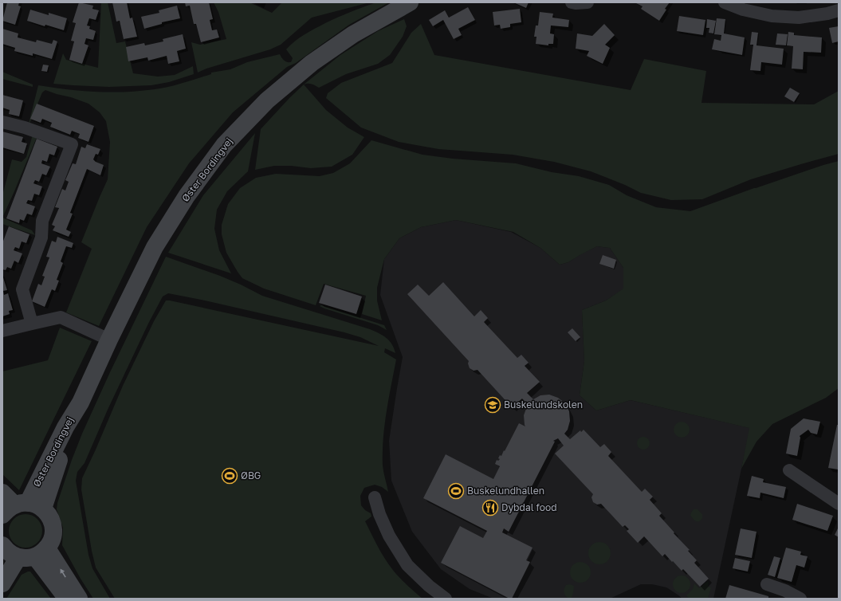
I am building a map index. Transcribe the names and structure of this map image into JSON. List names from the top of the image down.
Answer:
{
  "streets": {
    "street": ["Øster Bordingvej"]
  },
  "places": {
    "school or university": ["Buskelundskolen"],
    "sports": ["ØBG", "Buskelundhallen"],
    "restaurant": ["Dybdal food"]
  }
}
